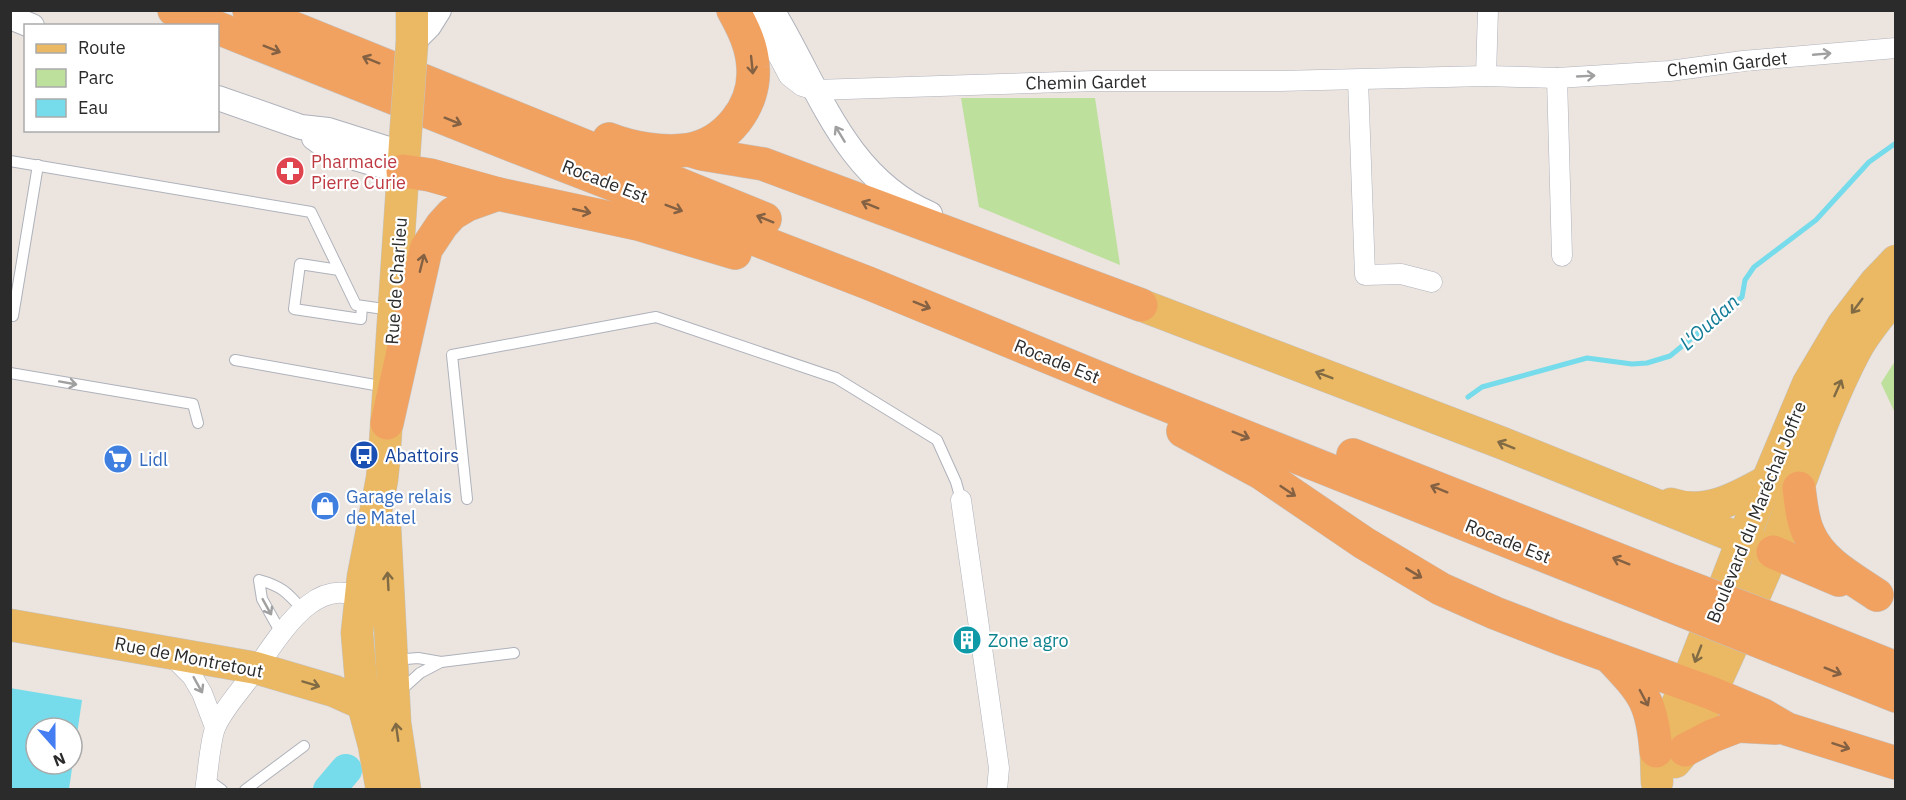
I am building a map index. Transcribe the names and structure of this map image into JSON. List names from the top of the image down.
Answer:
{
  "streets": {
    "highway": ["Rocade Est"],
    "main road": ["Rue de Charlieu", "Boulevard du Maréchal Joffre", "Rue de Montretout"],
    "street": ["Chemin Gardet"]
  },
  "crossings": [
    ["Rue de Charlieu", "Rue de Montretout"]
  ],
  "water": ["L'Oudan"],
  "places": {
    "pharmacy": ["Pharmacie Pierre Curie"],
    "bus stop": ["Abattoirs"],
    "supermarket": ["Lidl"],
    "shop": ["Garage relais de Matel"],
    "building": ["Zone agro"]
  },
  "legend": ["Route", "Parc", "Eau"],
  "north": "bottom"
}
